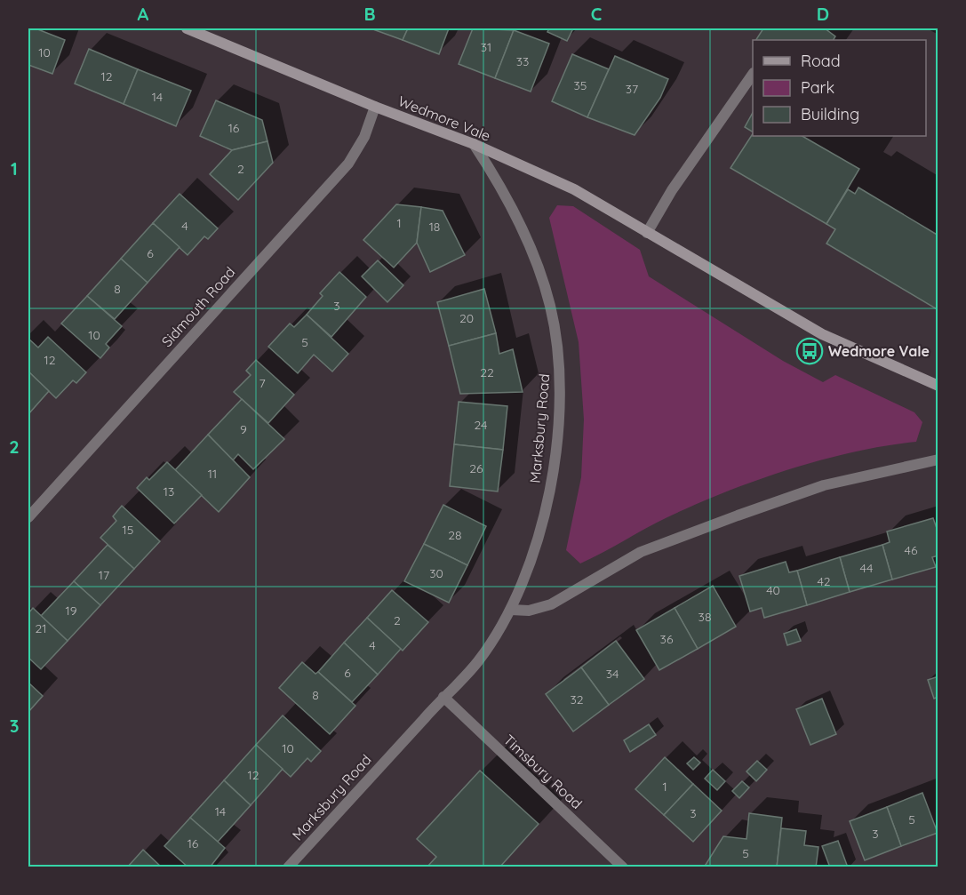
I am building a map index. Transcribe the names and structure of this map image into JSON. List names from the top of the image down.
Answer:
{
  "streets": {
    "street": [
      "Wedmore Vale",
      "Sidmouth Road",
      "Marksbury Road",
      "Timsbury Road"
    ]
  },
  "crossings": [
    ["Wedmore Vale", "Sidmouth Road"],
    ["Wedmore Vale", "Marksbury Road"],
    ["Marksbury Road", "Timsbury Road"]
  ],
  "places": {
    "bus stop": ["Wedmore Vale"]
  },
  "house_numbers": [
    "31",
    "10",
    "33",
    "12",
    "35",
    "37",
    "14",
    "16",
    "2",
    "1",
    "4",
    "18",
    "6",
    "8",
    "3",
    "20",
    "10",
    "5",
    "12",
    "22",
    "7",
    "24",
    "9",
    "26",
    "11",
    "13",
    "15",
    "28",
    "46",
    "44",
    "30",
    "17",
    "42",
    "40",
    "19",
    "38",
    "2",
    "21",
    "36",
    "4",
    "6",
    "34",
    "8",
    "32",
    "10",
    "12",
    "1",
    "14",
    "3",
    "5",
    "3",
    "16",
    "5"
  ],
  "legend": ["Road", "Park", "Building"],
  "grid": {
    "columns": [
      "A",
      "B",
      "C",
      "D"
    ],
    "rows": ["1", "2", "3"]
  }
}
